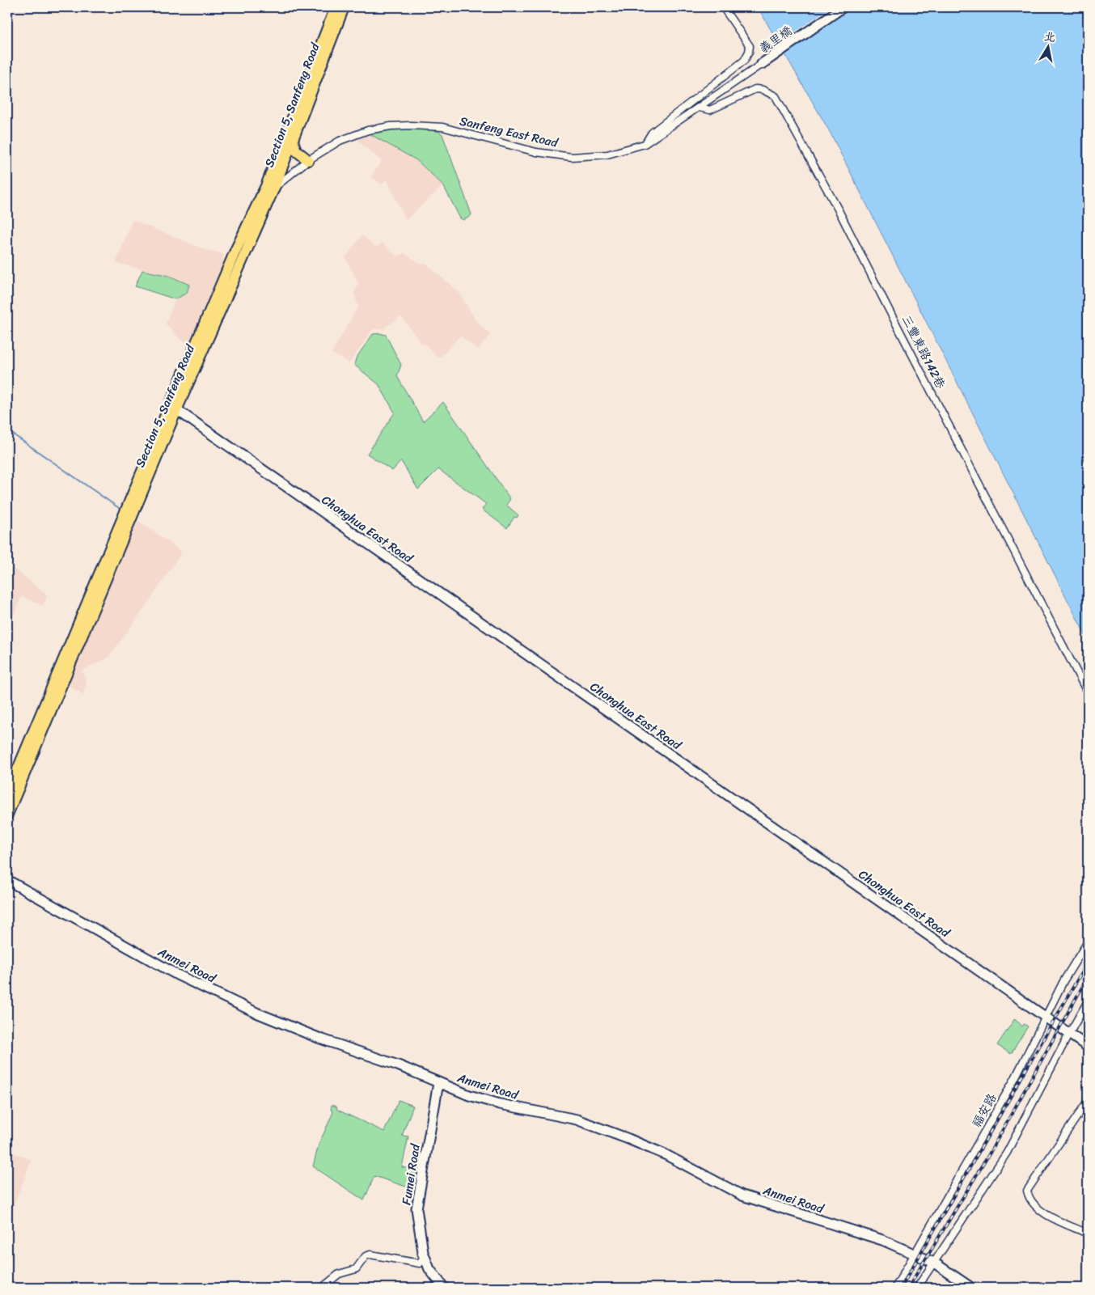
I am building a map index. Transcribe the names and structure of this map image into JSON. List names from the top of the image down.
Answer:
{
  "streets": {
    "main road": ["Section 5, Sanfeng Road"],
    "street": [
      "義里橋",
      "Sanfeng East Road",
      "三豐東路142巷",
      "Chonghua East Road",
      "Anmei Road",
      "福安路",
      "Fumei Road"
    ]
  },
  "crossings": [
    ["義里橋", "Sanfeng East Road"],
    ["Section 5, Sanfeng Road", "Sanfeng East Road"],
    ["Section 5, Sanfeng Road", "Chonghua East Road"],
    ["Sanfeng East Road", "三豐東路142巷"],
    ["Chonghua East Road", "福安路"],
    ["Anmei Road", "福安路"],
    ["Anmei Road", "Fumei Road"]
  ],
  "north": "top"
}
